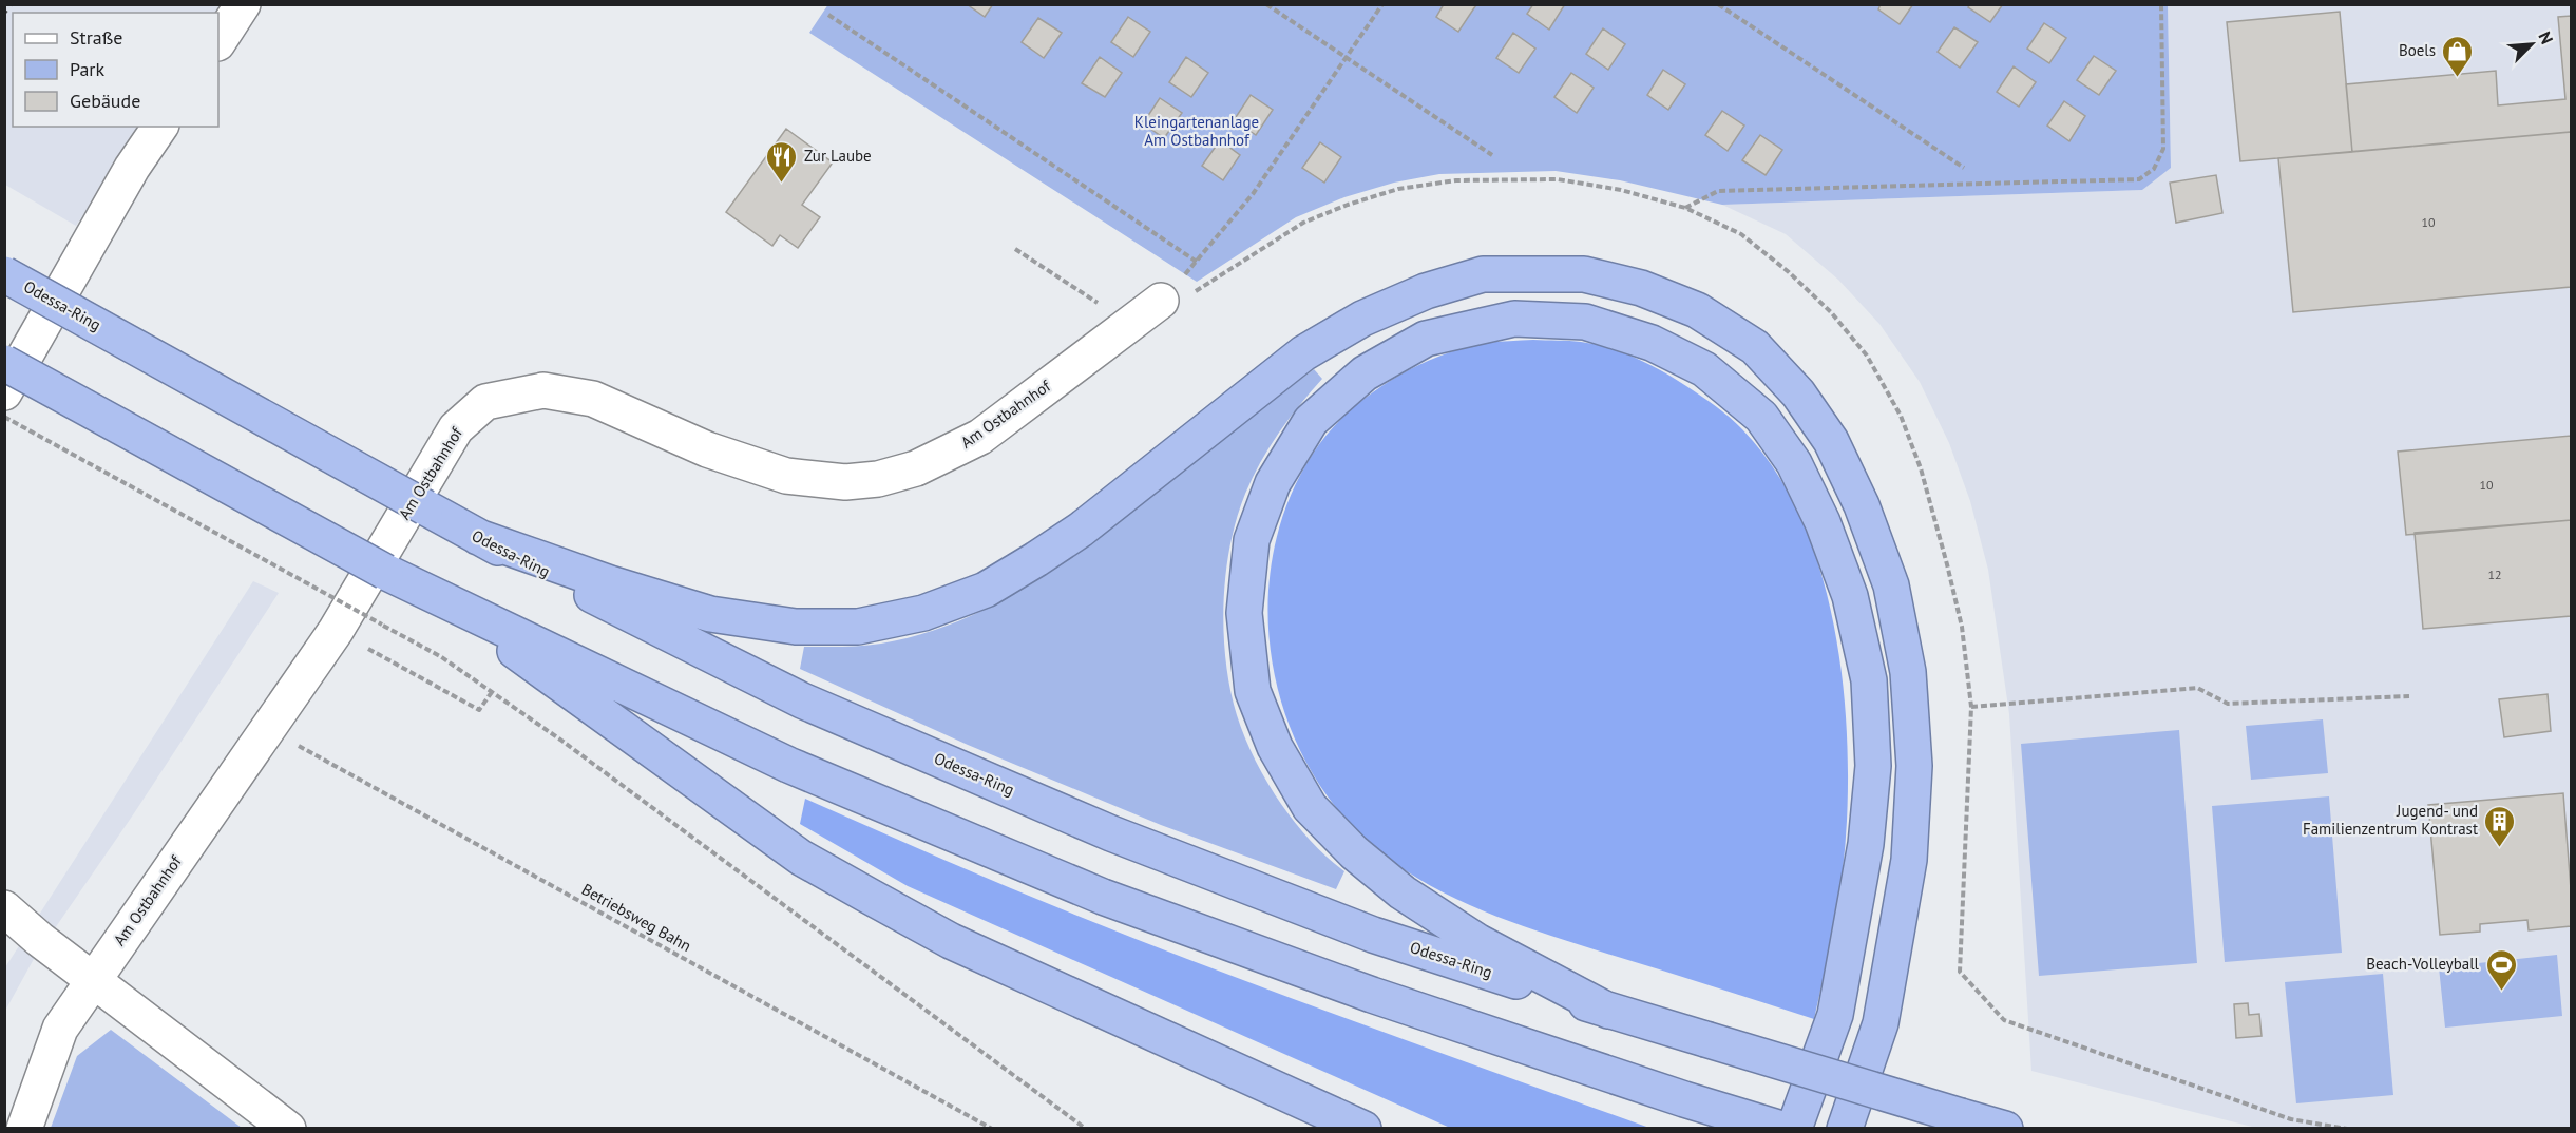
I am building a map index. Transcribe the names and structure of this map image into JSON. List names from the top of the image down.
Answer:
{
  "streets": {
    "highway": ["Odessa-Ring"],
    "street": ["Am Ostbahnhof"],
    "path": ["Betriebsweg Bahn"]
  },
  "crossings": [
    ["Am Ostbahnhof", "Betriebsweg Bahn"]
  ],
  "parks": ["Kleingartenanlage Am Ostbahnhof"],
  "places": {
    "shop": ["Boels"],
    "restaurant": ["Zur Laube"],
    "building": ["Jugend- und Familienzentrum Kontrast"],
    "sports": ["Beach-Volleyball"]
  },
  "house_numbers": ["10", "10", "12"],
  "legend": ["Straße", "Park", "Gebäude"],
  "north": "top right"
}
